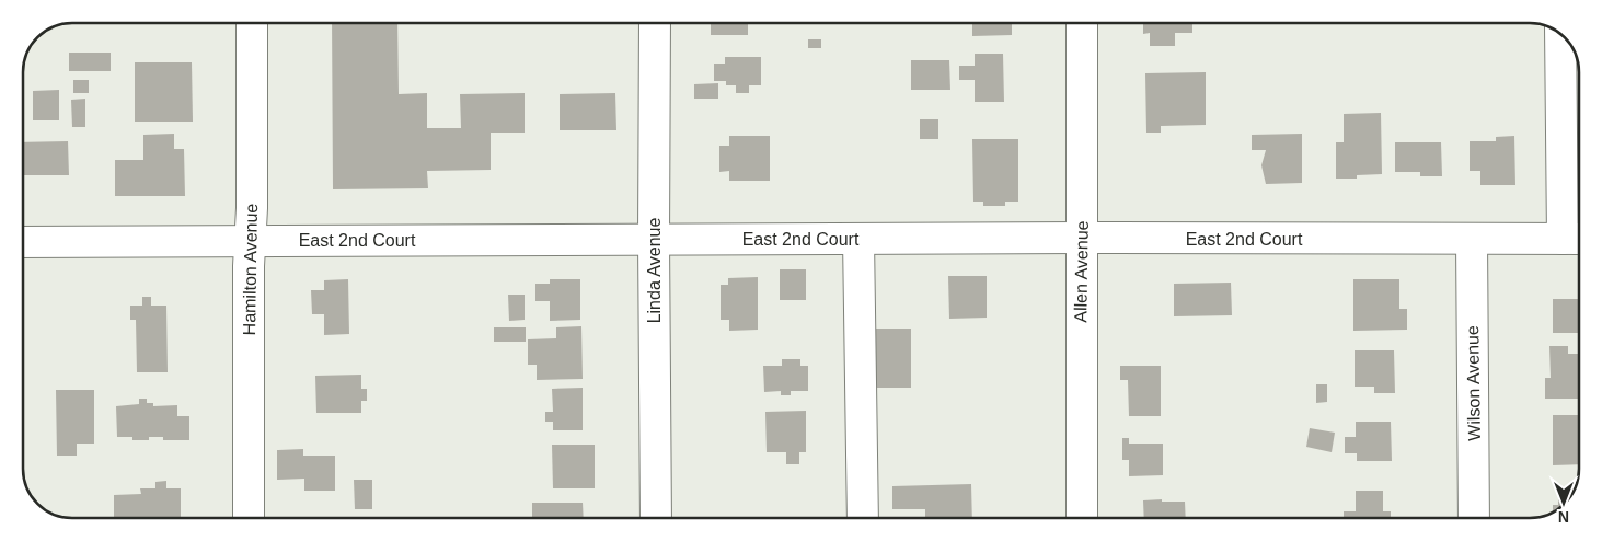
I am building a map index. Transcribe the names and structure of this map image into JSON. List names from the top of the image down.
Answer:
{
  "streets": {
    "street": [
      "East 2nd Court",
      "Hamilton Avenue",
      "Linda Avenue",
      "Allen Avenue",
      "Wilson Avenue"
    ]
  },
  "crossings": [
    ["East 2nd Court", "Hamilton Avenue"],
    ["East 2nd Court", "Linda Avenue"],
    ["East 2nd Court", "Allen Avenue"],
    ["East 2nd Court", "Wilson Avenue"]
  ],
  "north": "bottom"
}
